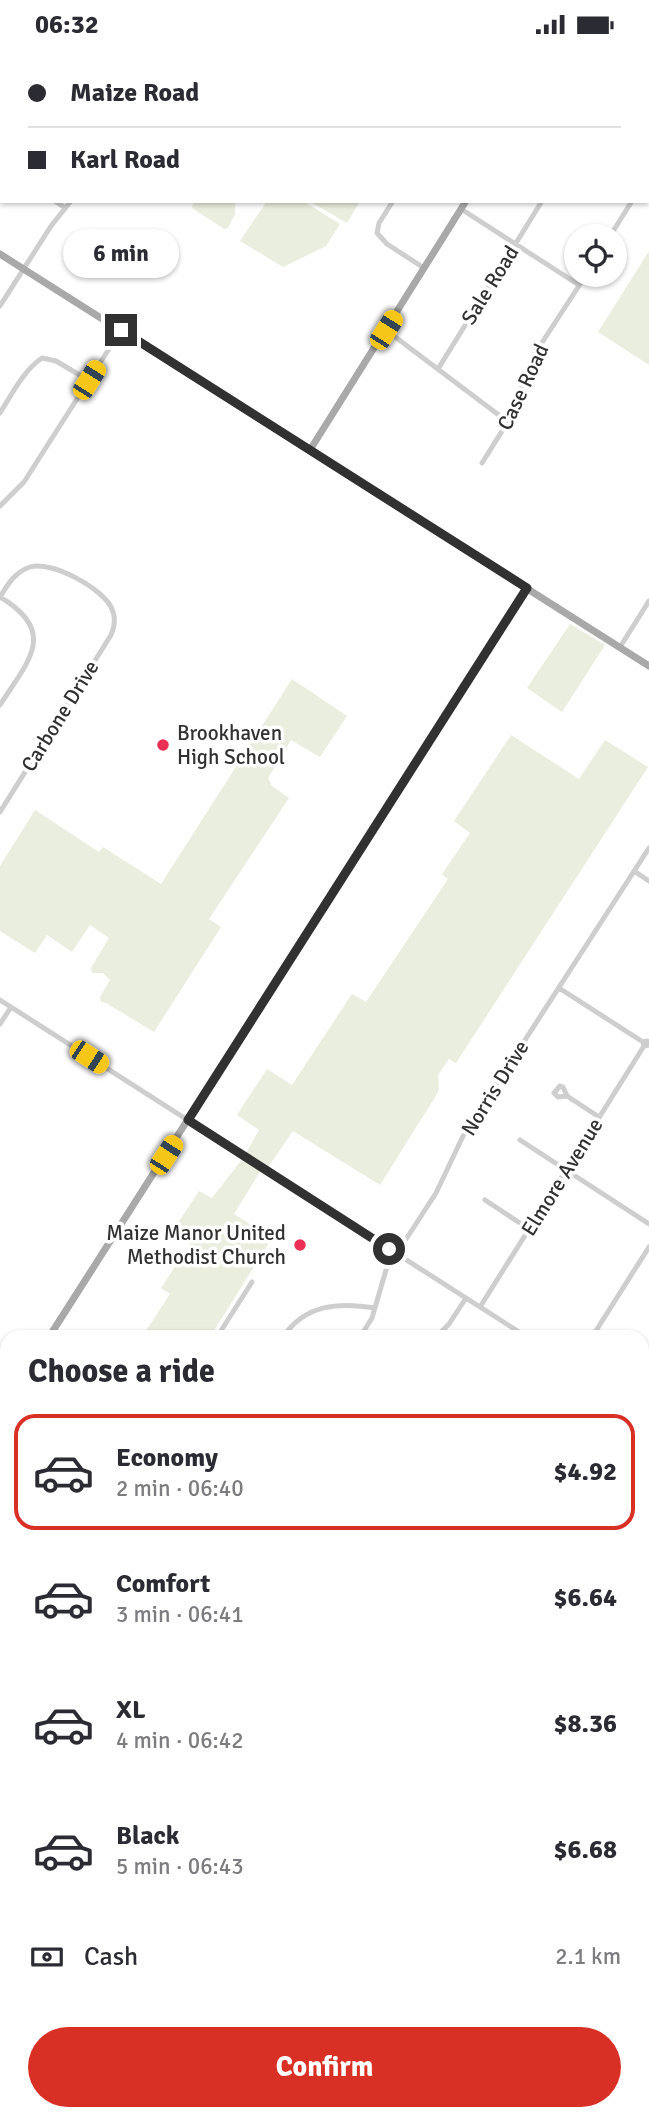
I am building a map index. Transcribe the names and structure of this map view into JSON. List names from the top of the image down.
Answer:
{
  "streets": {
    "street": [
      "Sale Road",
      "Case Road",
      "Carbone Drive",
      "Norris Drive",
      "Elmore Avenue"
    ]
  },
  "places": ["Brookhaven High School", "Maize Manor United Methodist Church"],
  "page": {
    "status": "06:32",
    "banner": ["Maize Road", "Karl Road"],
    "bubble": "6 min",
    "heading": "Choose a ride",
    "list": [
      {
        "name": "Economy",
        "note": "2 min · 06:40",
        "value": "$4.92"
      },
      {
        "name": "Comfort",
        "note": "3 min · 06:41",
        "value": "$6.64"
      },
      {
        "name": "XL",
        "note": "4 min · 06:42",
        "value": "$8.36"
      },
      {
        "name": "Black",
        "note": "5 min · 06:43",
        "value": "$6.68"
      }
    ],
    "pay": ["Cash", "2.1 km"],
    "buttons": "Confirm"
  }
}
